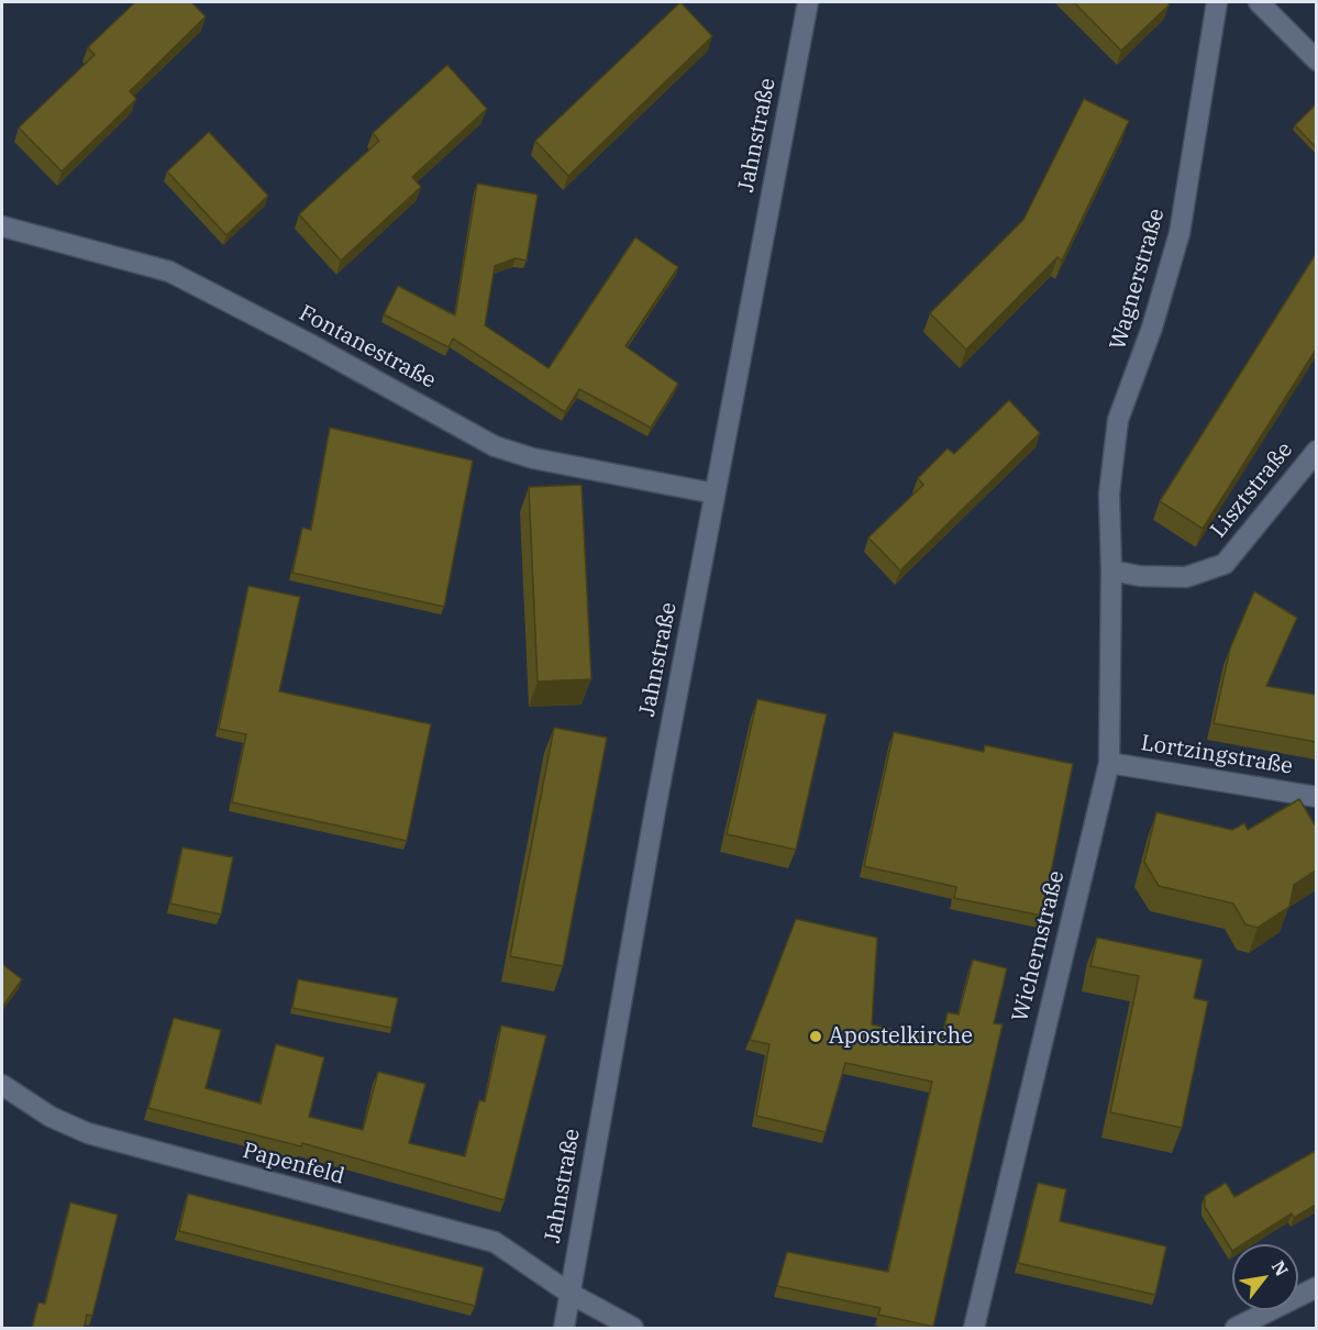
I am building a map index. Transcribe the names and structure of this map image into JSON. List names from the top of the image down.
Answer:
{
  "streets": {
    "street": [
      "Jahnstraße",
      "Wagnerstraße",
      "Fontanestraße",
      "Lisztstraße",
      "Lortzingstraße",
      "Wichernstraße",
      "Papenfeld"
    ]
  },
  "crossings": [
    ["Jahnstraße", "Fontanestraße"],
    ["Jahnstraße", "Papenfeld"],
    ["Wagnerstraße", "Lisztstraße"],
    ["Wagnerstraße", "Wichernstraße"],
    ["Lisztstraße", "Wichernstraße"],
    ["Lortzingstraße", "Wichernstraße"]
  ],
  "places": ["Apostelkirche"],
  "north": "top right"
}
